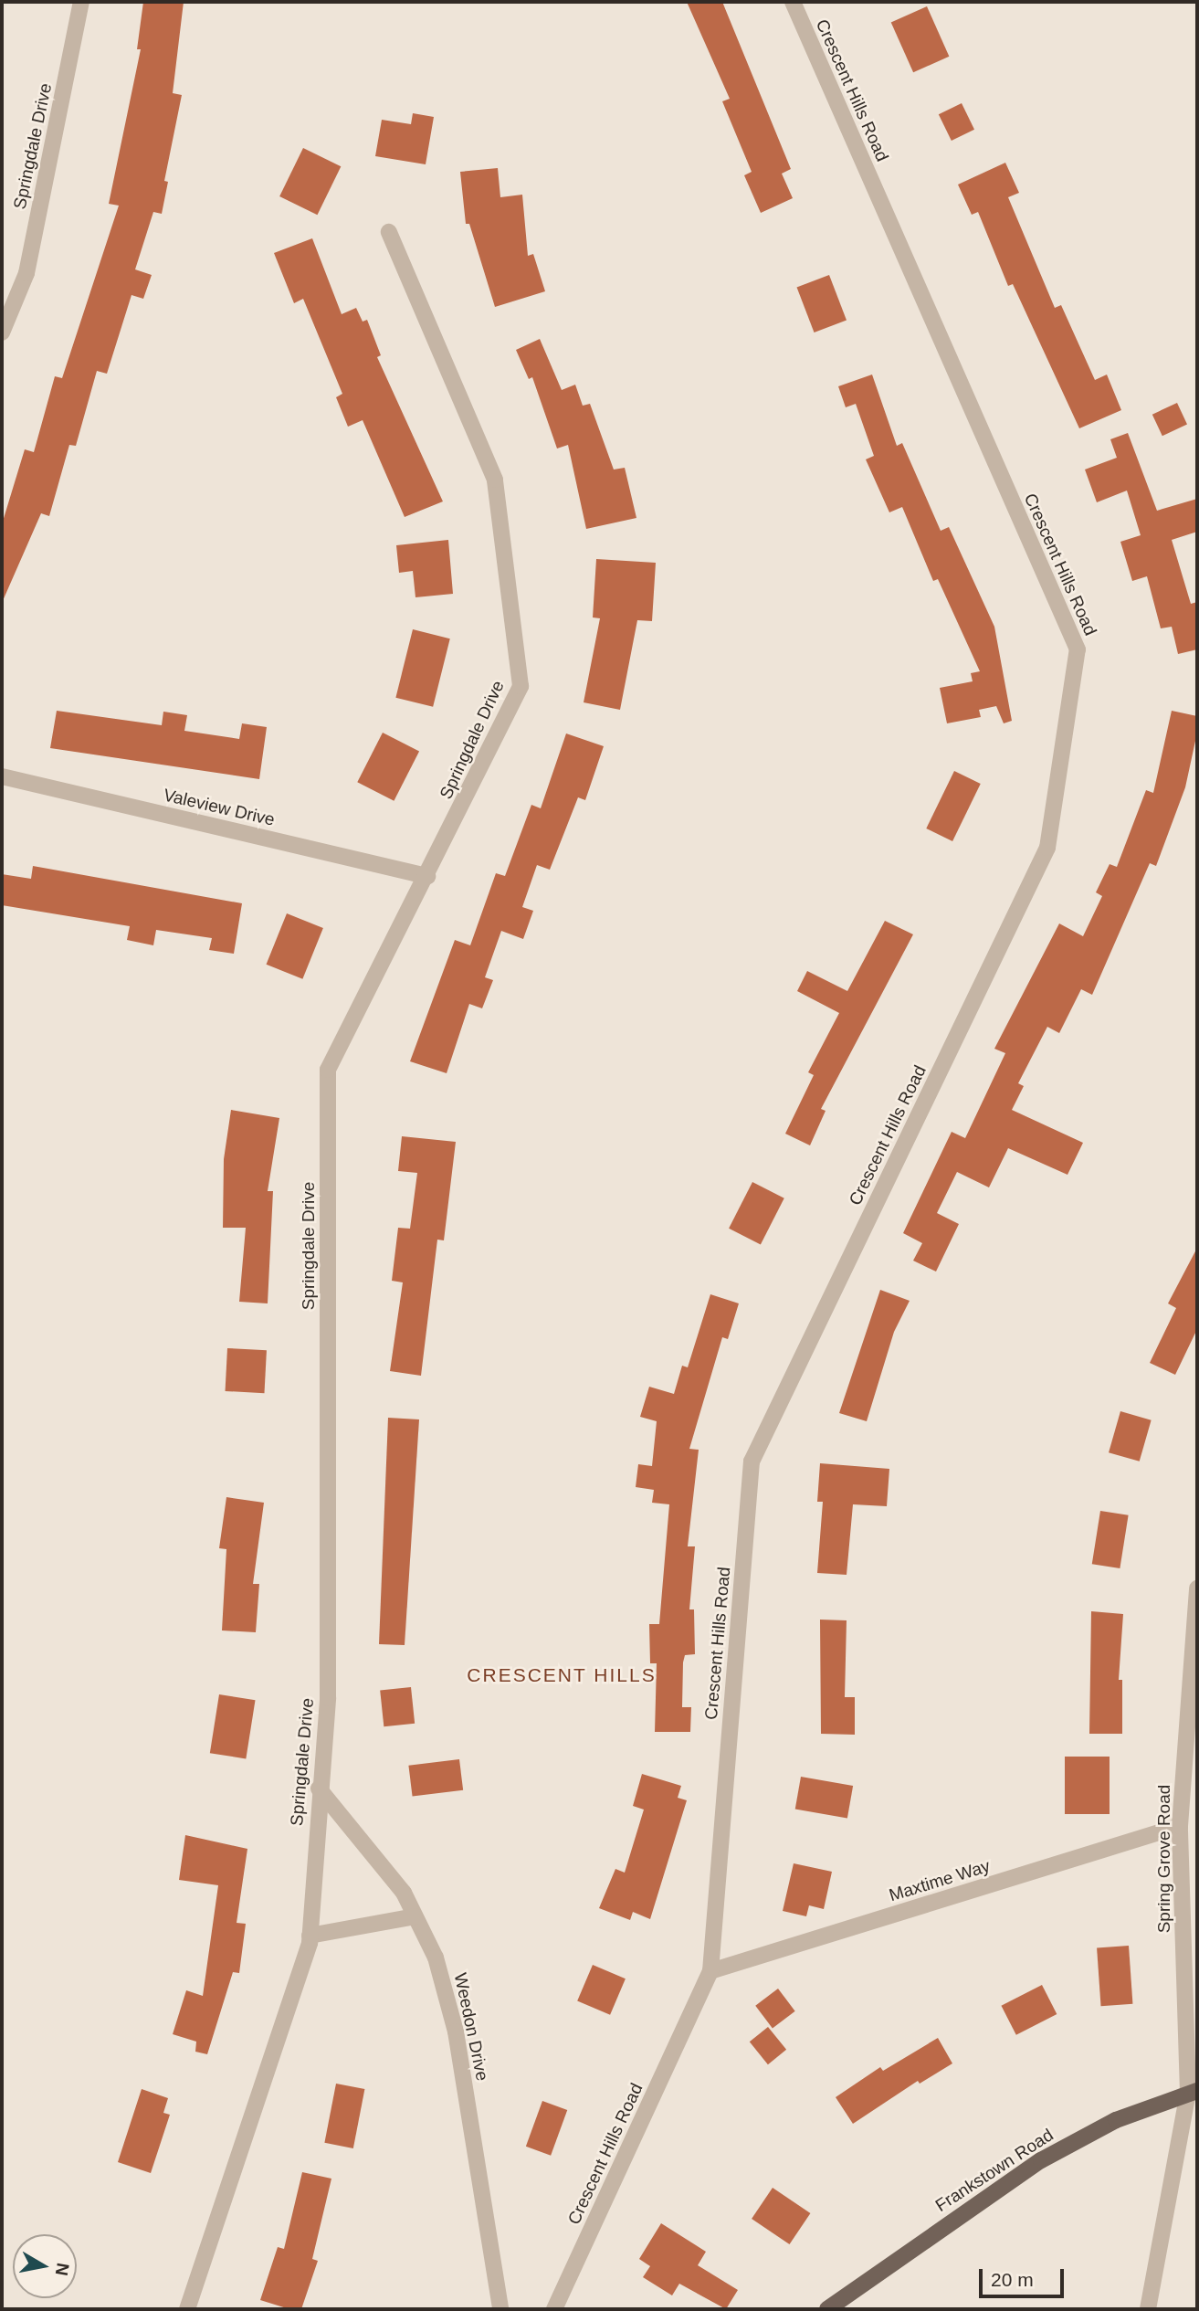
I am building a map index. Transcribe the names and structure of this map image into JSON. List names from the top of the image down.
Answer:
{
  "streets": {
    "main road": ["Frankstown Road"],
    "street": [
      "Crescent Hills Road",
      "Springdale Drive",
      "Valeview Drive",
      "Spring Grove Road",
      "Maxtime Way",
      "Weedon Drive"
    ]
  },
  "crossings": [
    ["Crescent Hills Road", "Maxtime Way"],
    ["Springdale Drive", "Valeview Drive"],
    ["Springdale Drive", "Weedon Drive"],
    ["Spring Grove Road", "Maxtime Way"],
    ["Spring Grove Road", "Frankstown Road"]
  ],
  "districts": ["CRESCENT HILLS"],
  "scale_bar": "20 m",
  "north": "right"
}
